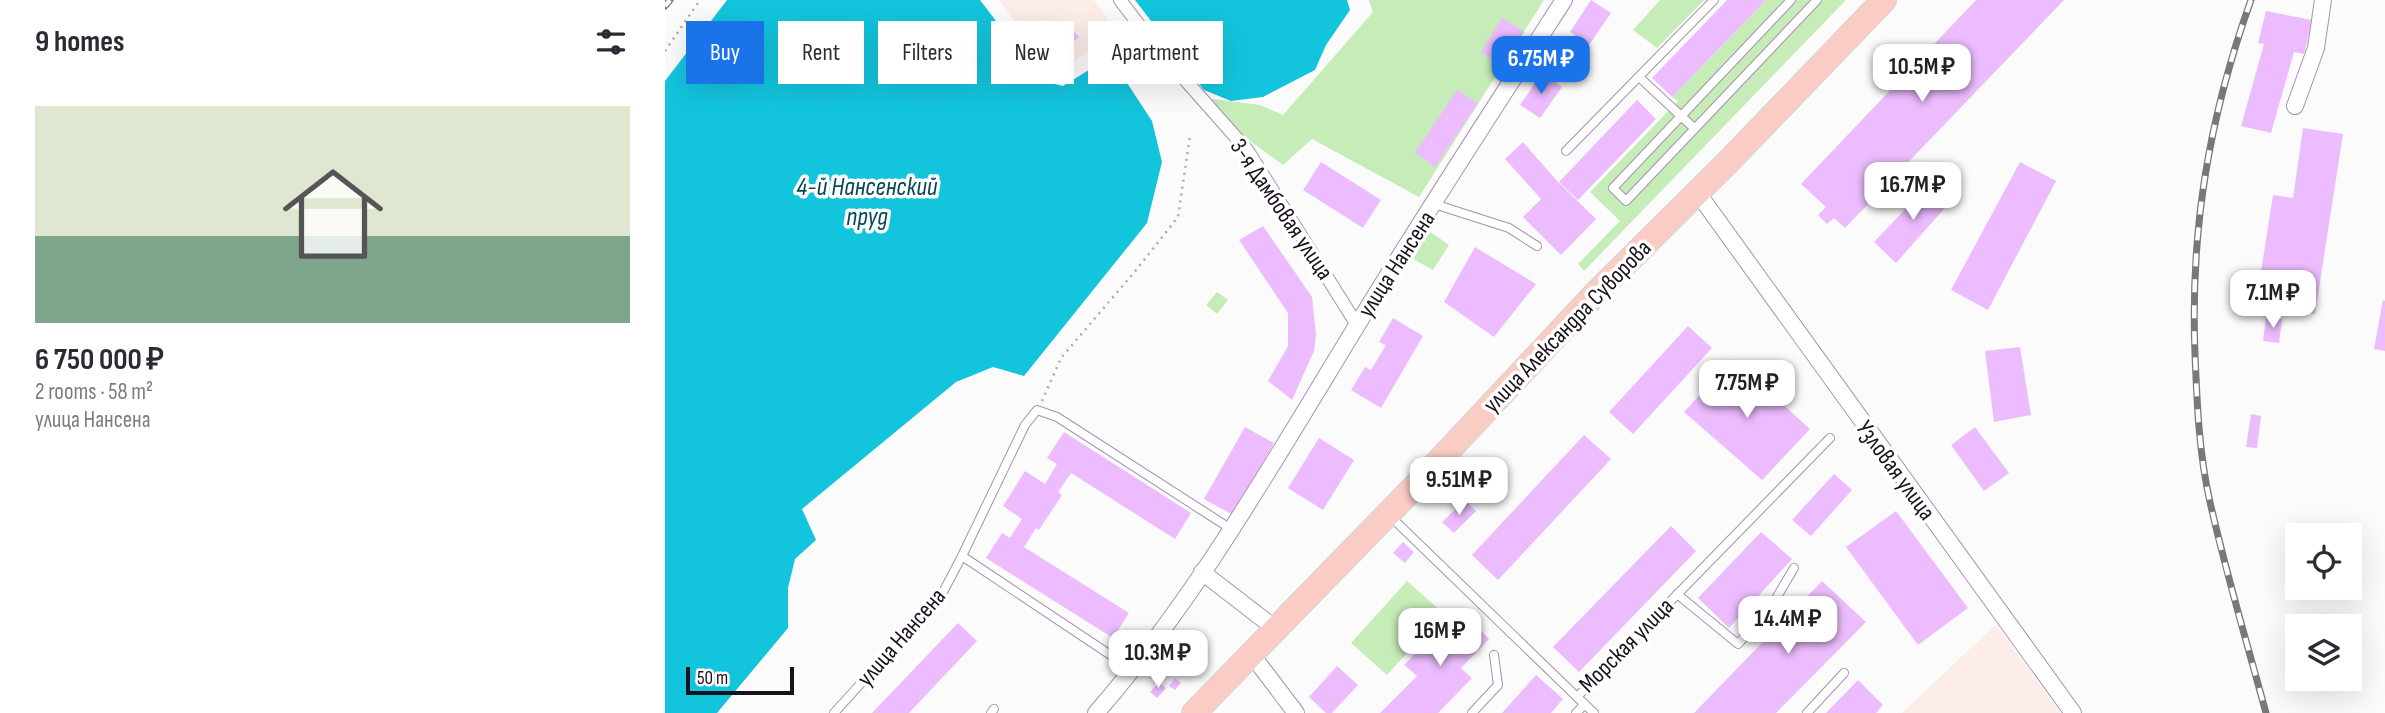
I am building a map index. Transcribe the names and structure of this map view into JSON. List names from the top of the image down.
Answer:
{
  "streets": {
    "main road": ["улица Александра Суворова"],
    "street": ["3-я Дамбовая улица", "улица Нансена", "Узловая улица"],
    "lane": ["Морская улица"]
  },
  "crossings": [
    ["3-я Дамбовая улица", "улица Нансена"],
    ["улица Александра Суворова", "Узловая улица"],
    ["улица Александра Суворова", "Морская улица"]
  ],
  "water": ["4-й Нансенский пруд"],
  "scale_bar": "50 m",
  "page": {
    "heading": "9 homes",
    "chip": [
      "Buy",
      "Rent",
      "Filters",
      "New",
      "Apartment"
    ],
    "price": [
      "6.75M ₽",
      "10.5M ₽",
      "16.7M ₽",
      "7.1M ₽",
      "7.75M ₽",
      "9.51M ₽",
      "14.4M ₽",
      "16M ₽",
      "10.3M ₽"
    ],
    "list": [
      {
        "name": "6 750 000 ₽",
        "note": "2 rooms · 58 m² · улица Нансена"
      }
    ],
    "scale": "50 m"
  }
}
